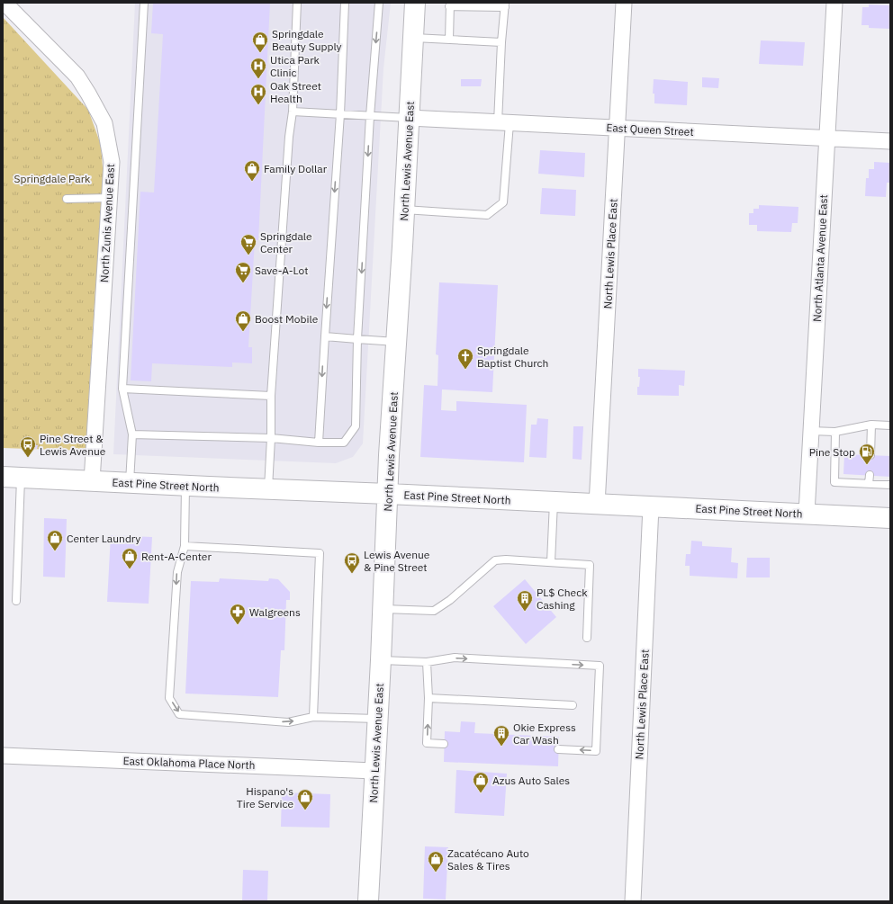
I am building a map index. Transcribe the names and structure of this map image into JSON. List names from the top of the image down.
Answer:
{
  "streets": {
    "main road": ["North Lewis Avenue East", "East Pine Street North"],
    "street": [
      "East Queen Street",
      "North Zunis Avenue East",
      "North Lewis Place East",
      "North Atlanta Avenue East",
      "East Oklahoma Place North"
    ]
  },
  "crossings": [
    ["East Queen Street", "North Lewis Avenue East"],
    ["East Queen Street", "North Lewis Place East"],
    ["East Queen Street", "North Atlanta Avenue East"],
    ["North Lewis Avenue East", "East Pine Street North"],
    ["North Lewis Avenue East", "East Oklahoma Place North"],
    ["North Zunis Avenue East", "East Pine Street North"],
    ["North Lewis Place East", "East Pine Street North"],
    ["North Atlanta Avenue East", "East Pine Street North"]
  ],
  "parks": ["Springdale Park"],
  "places": {
    "shop": [
      "Springdale Beauty Supply",
      "Family Dollar",
      "Boost Mobile",
      "Center Laundry",
      "Rent-A-Center",
      "Azus Auto Sales",
      "Hispano's Tire Service",
      "Zacatécano Auto Sales & Tires"
    ],
    "hospital": ["Utica Park Clinic", "Oak Street Health"],
    "supermarket": ["Springdale Center", "Save-A-Lot"],
    "church": ["Springdale Baptist Church"],
    "bus stop": ["Pine Street & Lewis Avenue", "Lewis Avenue & Pine Street"],
    "fuel station": ["Pine Stop"],
    "building": ["PL$ Check Cashing", "Okie Express Car Wash"],
    "pharmacy": ["Walgreens"]
  }
}
